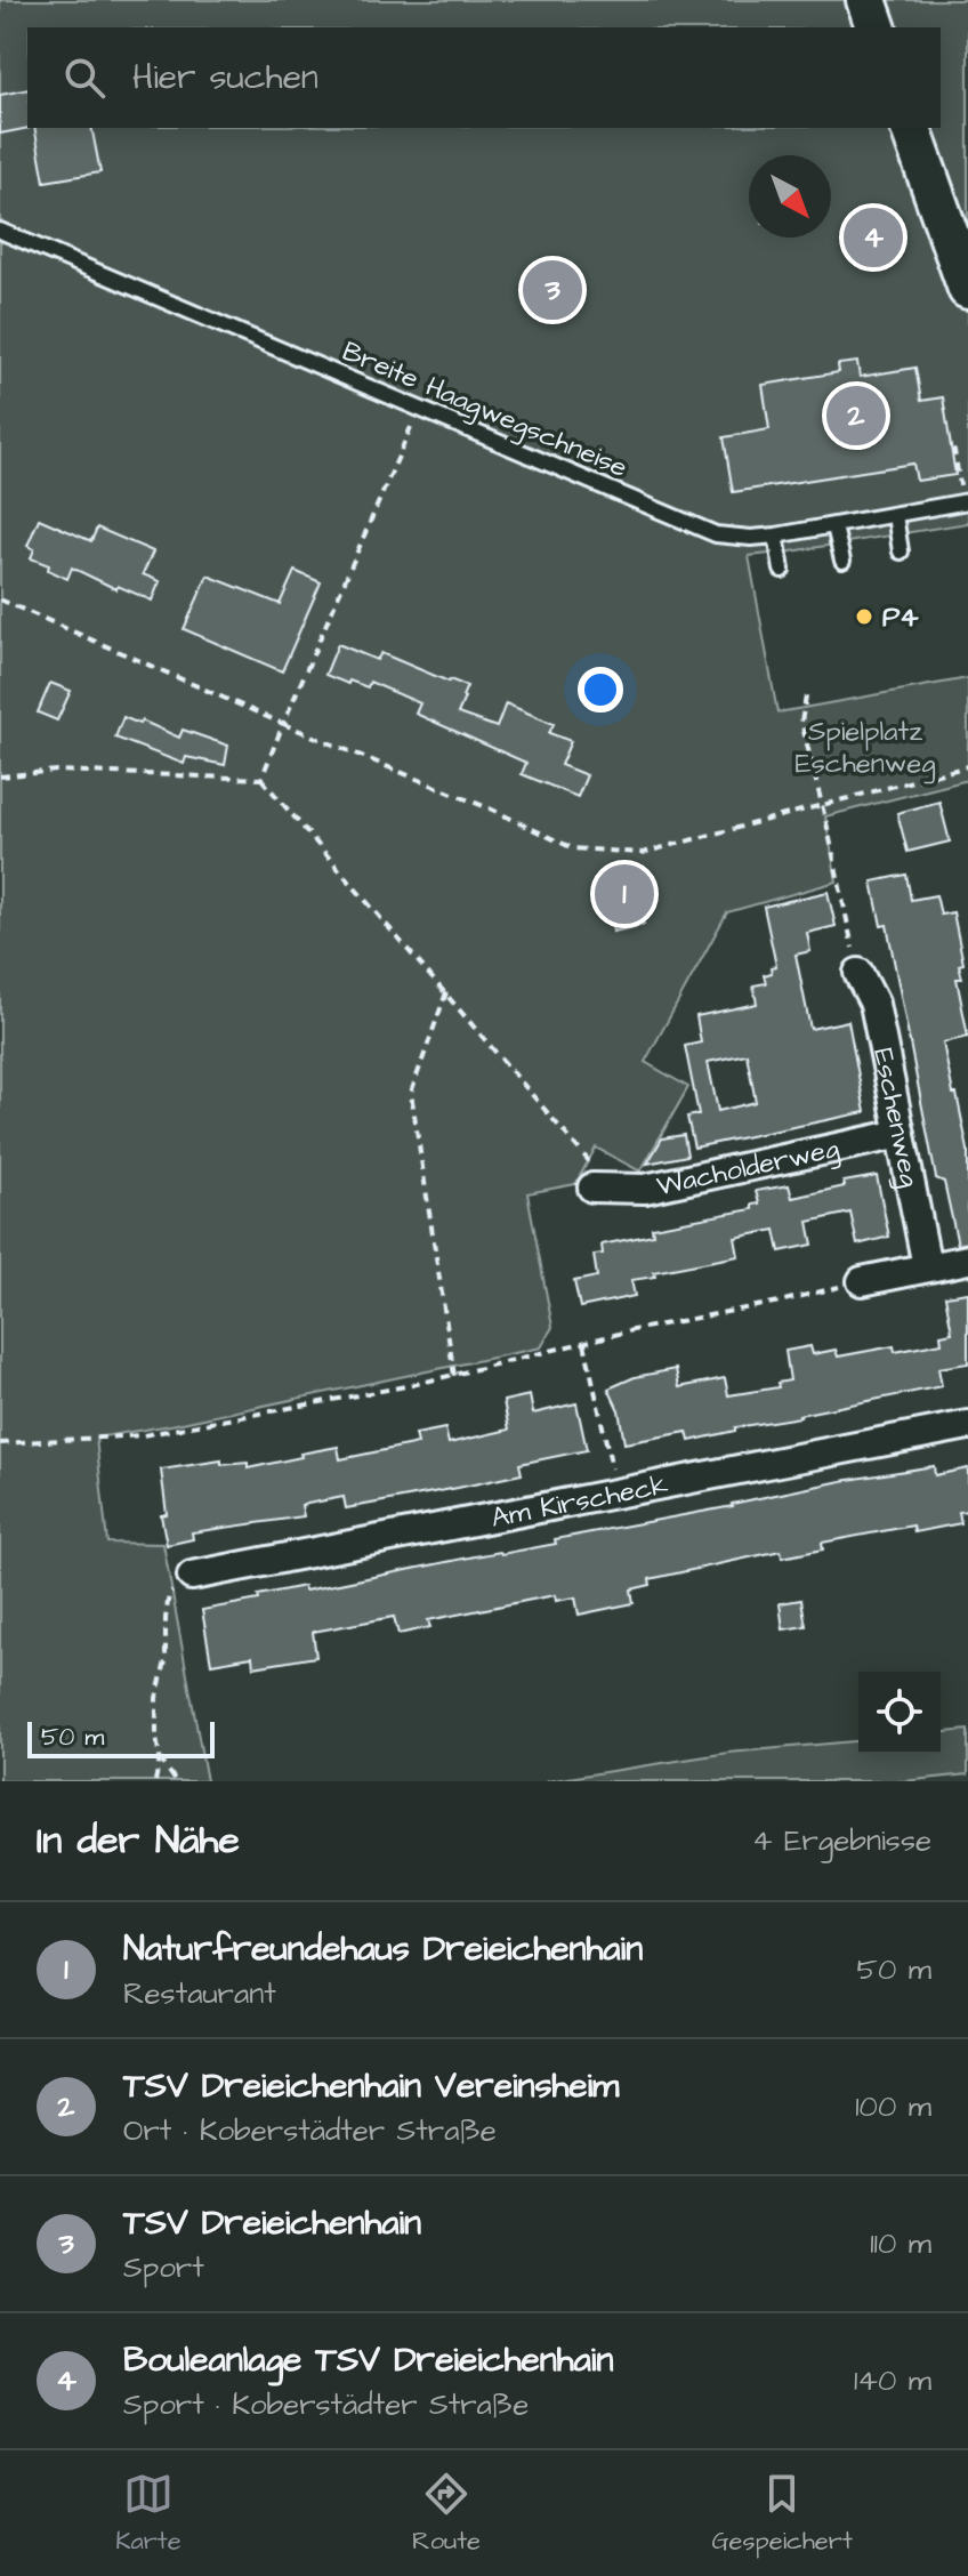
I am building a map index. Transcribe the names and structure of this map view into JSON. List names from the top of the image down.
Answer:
{
  "streets": {
    "street": ["Eschenweg", "Wacholderweg", "Am Kirscheck"],
    "lane": ["Breite Haagwegschneise"]
  },
  "crossings": [
    ["Eschenweg", "Wacholderweg"]
  ],
  "parks": ["Spielplatz Eschenweg"],
  "places": ["P4"],
  "scale_bar": "50 m",
  "north": "bottom right",
  "page": {
    "search": "Hier suchen",
    "pins": [
      "4",
      "3",
      "2",
      "1"
    ],
    "scale": "50 m",
    "heading": ["In der Nähe", "4 Ergebnisse"],
    "list": [
      {
        "mark": "1",
        "name": "Naturfreundehaus Dreieichenhain",
        "note": "Restaurant",
        "value": "50 m"
      },
      {
        "mark": "2",
        "name": "TSV Dreieichenhain Vereinsheim",
        "note": "Ort · Koberstädter Straße",
        "value": "100 m"
      },
      {
        "mark": "3",
        "name": "TSV Dreieichenhain",
        "note": "Sport",
        "value": "110 m"
      },
      {
        "mark": "4",
        "name": "Bouleanlage TSV Dreieichenhain",
        "note": "Sport · Koberstädter Straße",
        "value": "140 m"
      }
    ],
    "nav": ["Karte", "Route", "Gespeichert"]
  }
}
